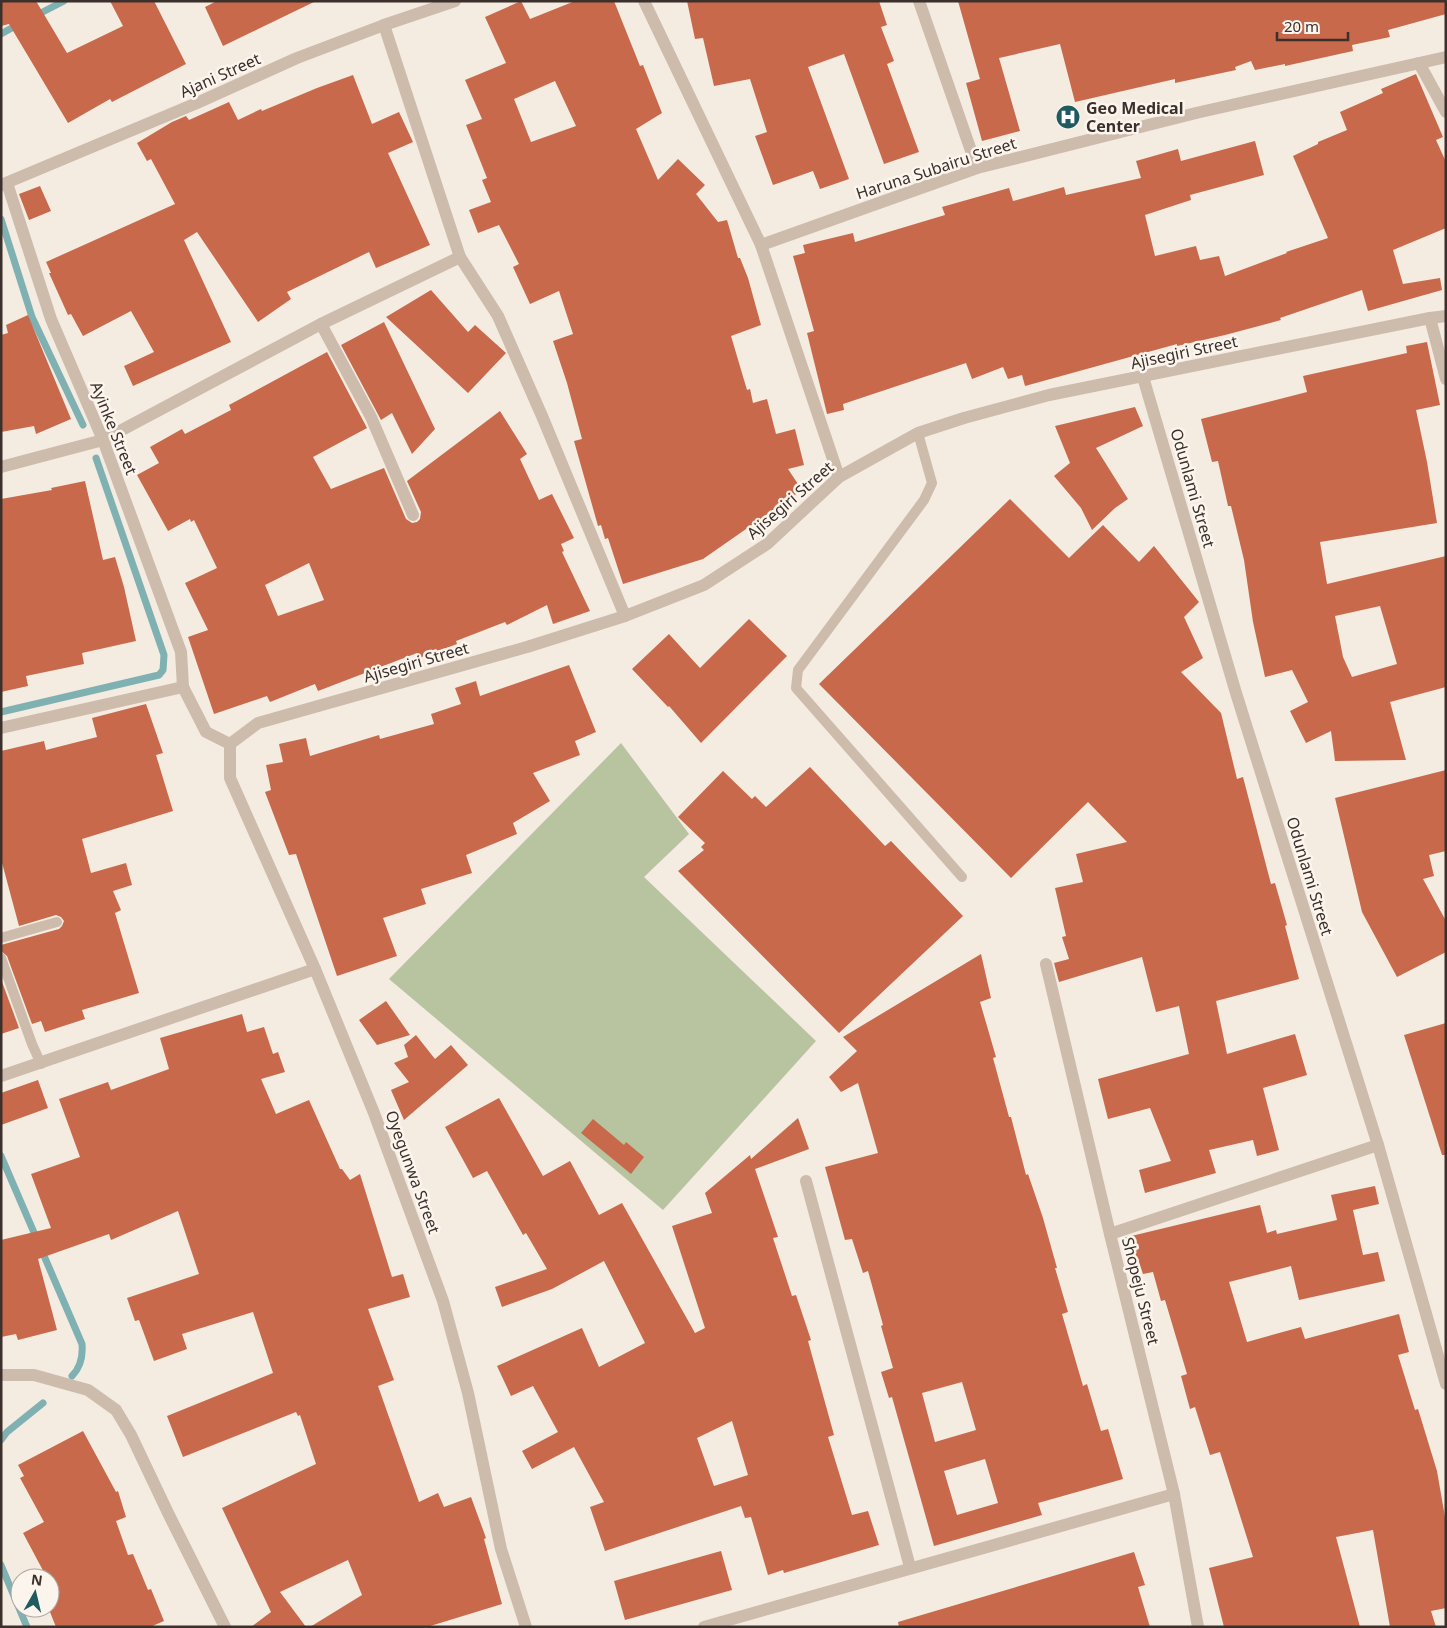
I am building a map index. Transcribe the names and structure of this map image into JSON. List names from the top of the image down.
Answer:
{
  "streets": {
    "street": [
      "Ajani Street",
      "Haruna Subairu Street",
      "Ajisegiri Street",
      "Ayinke Street",
      "Odunlami Street",
      "Oyegunwa Street",
      "Shopeju Street"
    ]
  },
  "crossings": [
    ["Ajani Street", "Ayinke Street"],
    ["Ajisegiri Street", "Odunlami Street"],
    ["Ajisegiri Street", "Oyegunwa Street"]
  ],
  "places": {
    "hospital": ["Geo Medical Center"]
  },
  "scale_bar": "20 m",
  "north": "top"
}
